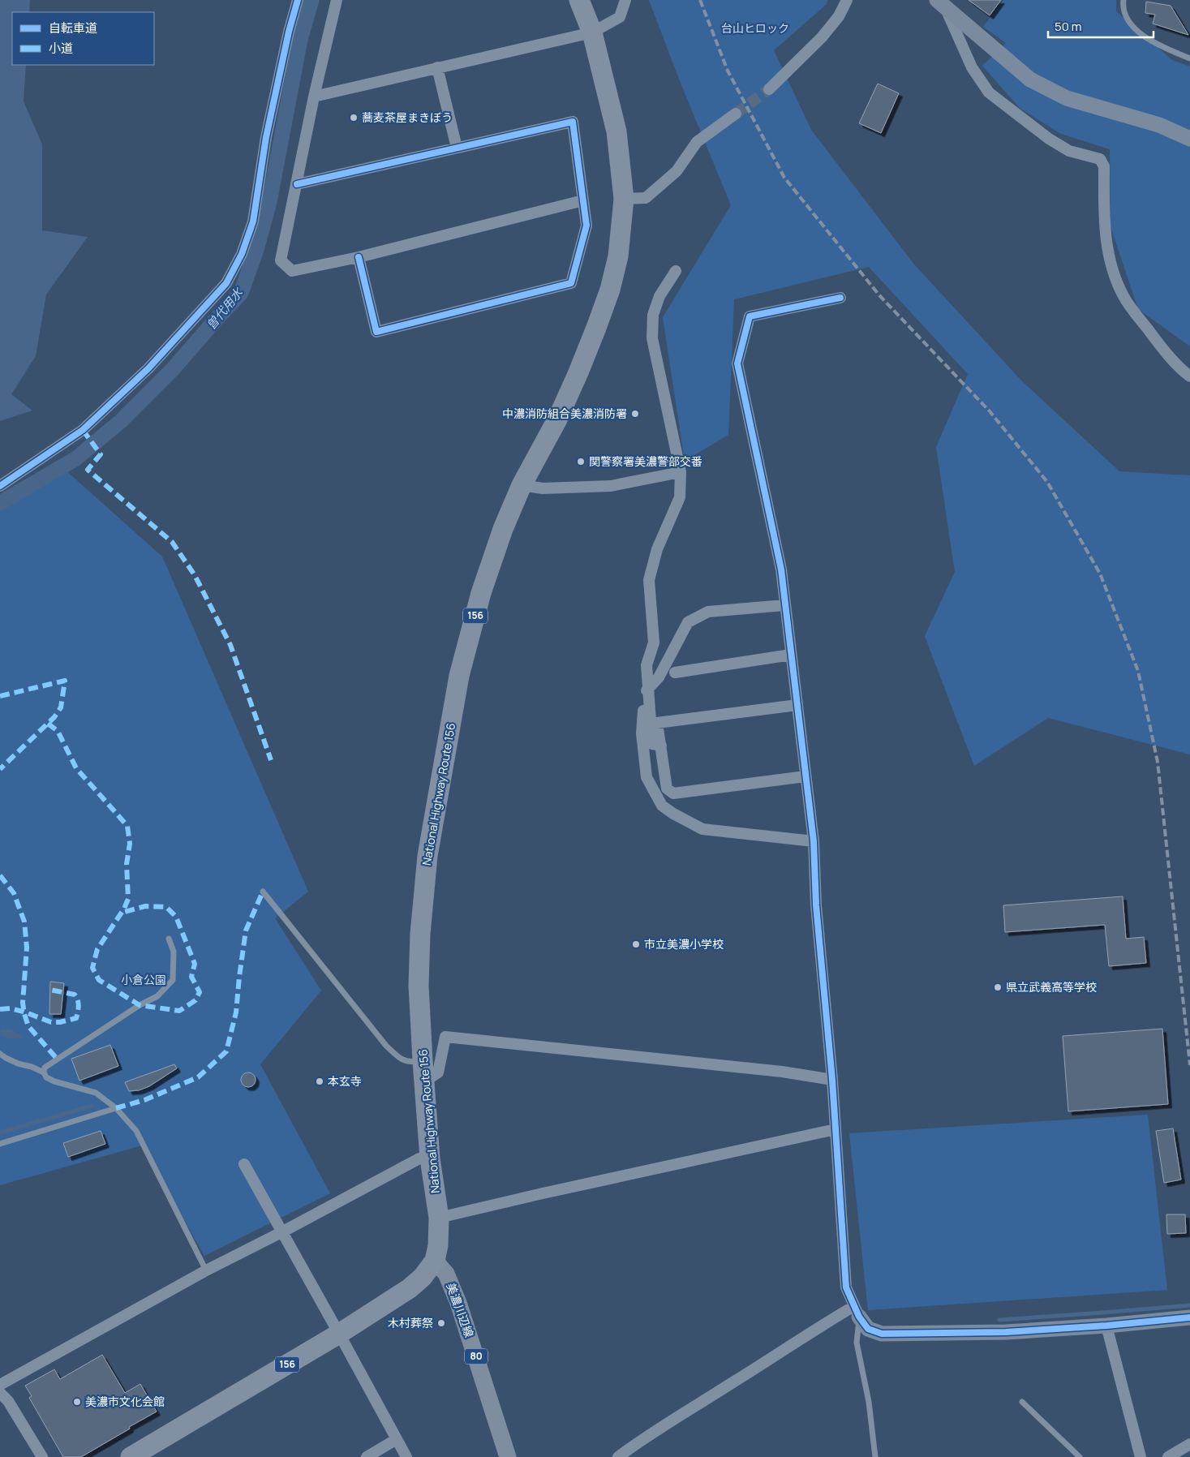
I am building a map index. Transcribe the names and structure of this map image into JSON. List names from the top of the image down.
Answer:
{
  "streets": {
    "highway": ["156", "National Highway Route 156"],
    "main road": ["美濃川辺線", "80"]
  },
  "crossings": [
    ["National Highway Route 156", "美濃川辺線"]
  ],
  "water": ["曽代用水"],
  "parks": ["台山ヒロック", "小倉公園"],
  "places": [
    "蕎麦茶屋まきぼう",
    "中濃消防組合美濃消防署",
    "関警察署美濃警部交番",
    "市立美濃小学校",
    "県立武義高等学校",
    "本玄寺",
    "木村葬祭",
    "美濃市文化会館"
  ],
  "legend": ["自転車道", "小道"],
  "scale_bar": "50 m"
}
